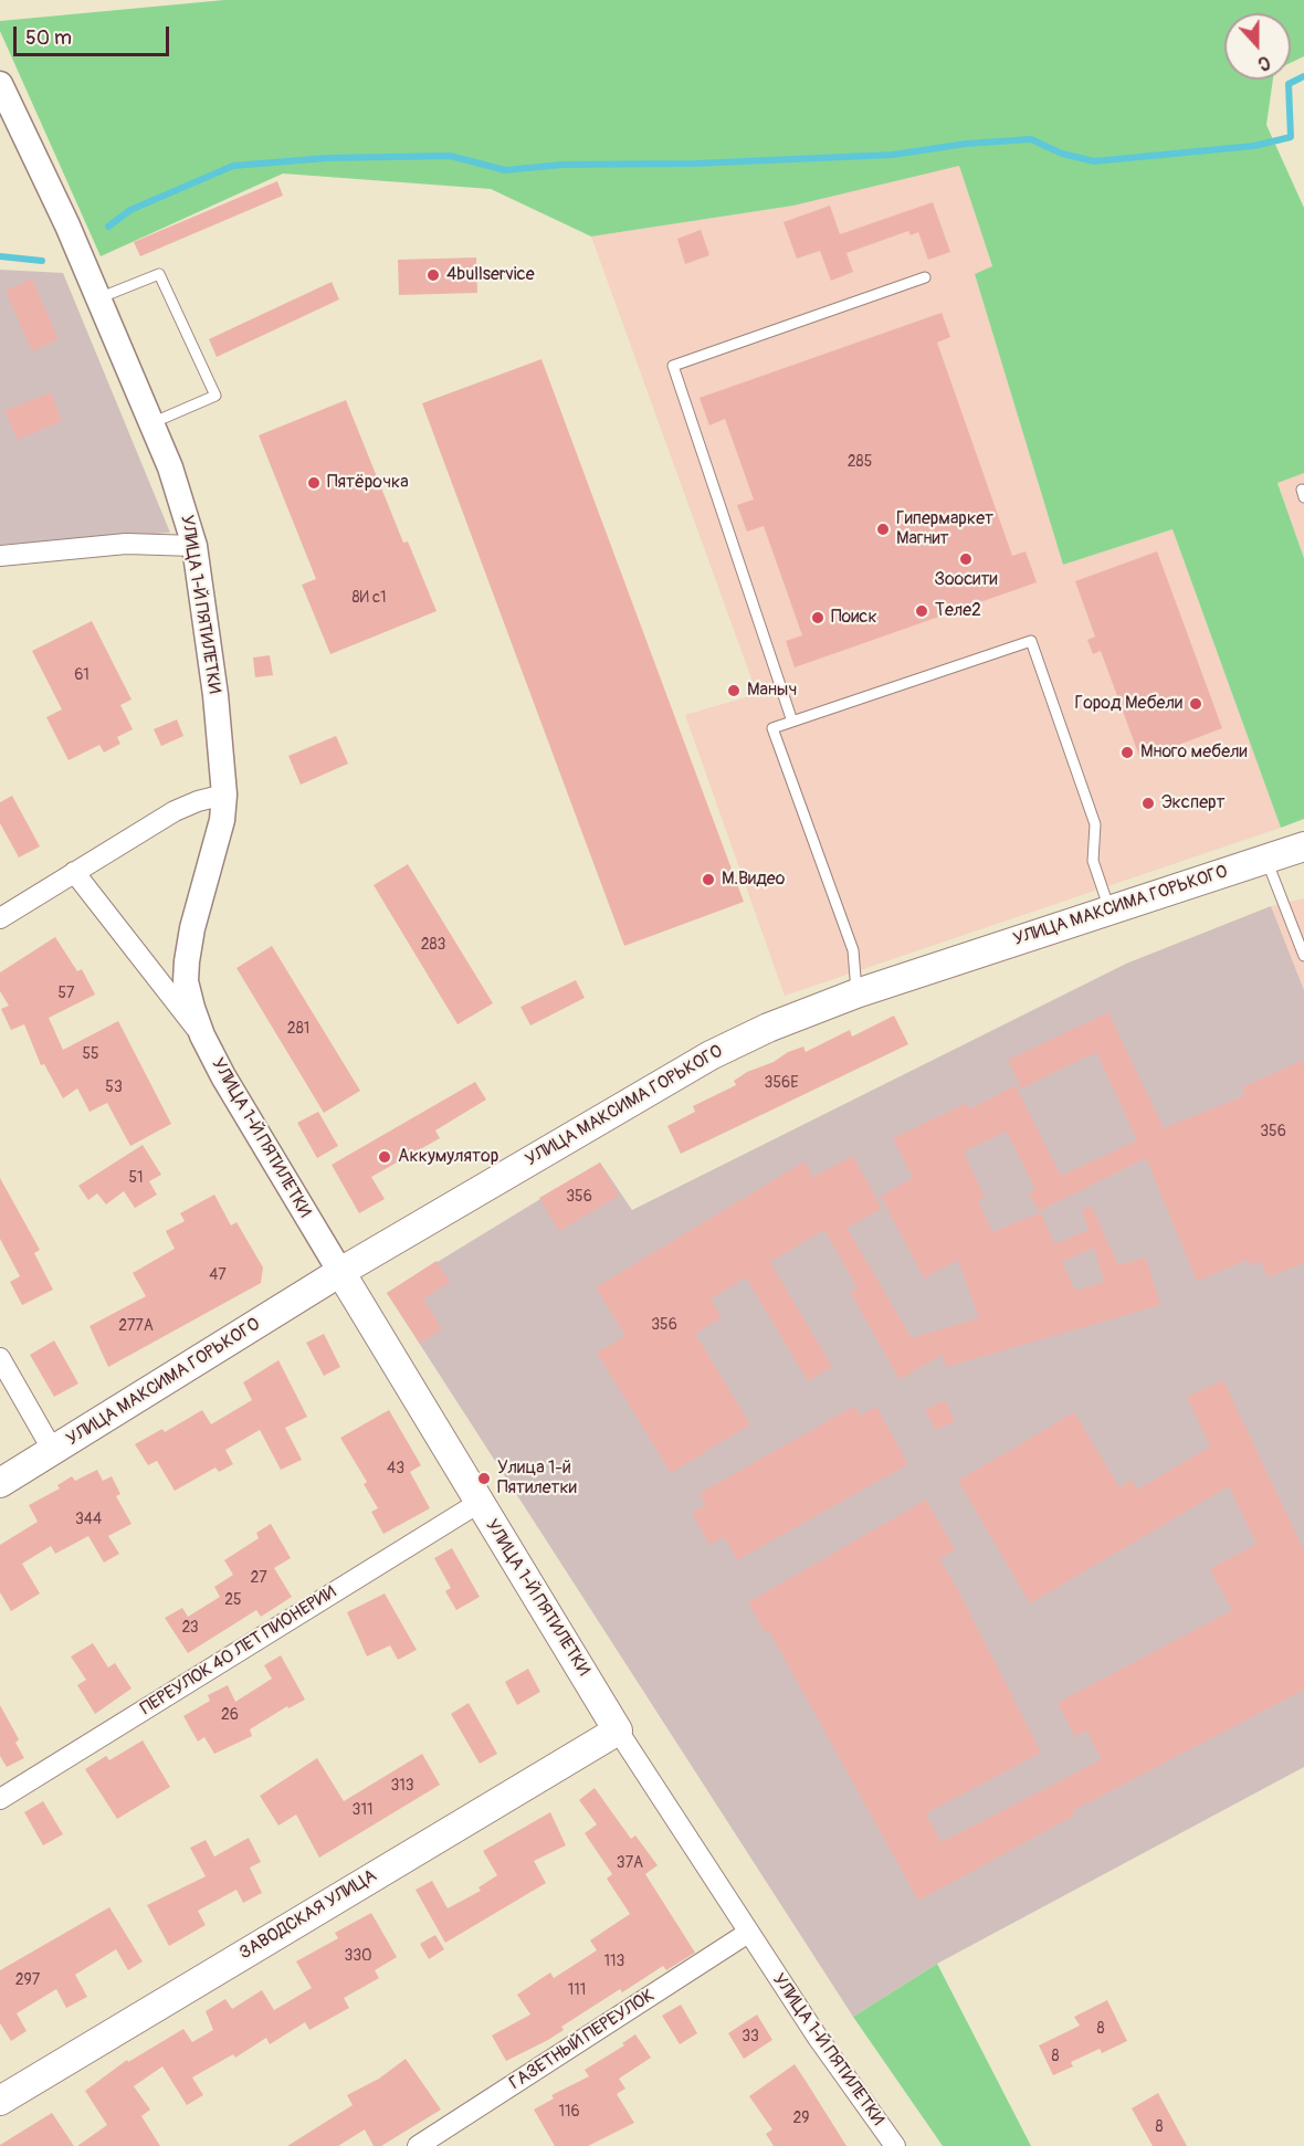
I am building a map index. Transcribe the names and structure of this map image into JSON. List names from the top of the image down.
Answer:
{
  "streets": {
    "main road": ["УЛИЦА 1-Й ПЯТИЛЕТКИ", "УЛИЦА МАКСИМА ГОРЬКОГО", "ЗАВОДСКАЯ УЛИЦА"],
    "street": ["ПЕРЕУЛОК 40 ЛЕТ ПИОНЕРИИ", "ГАЗЕТНЫЙ ПЕРЕУЛОК"]
  },
  "crossings": [
    ["УЛИЦА 1-Й ПЯТИЛЕТКИ", "УЛИЦА МАКСИМА ГОРЬКОГО"],
    ["УЛИЦА 1-Й ПЯТИЛЕТКИ", "ПЕРЕУЛОК 40 ЛЕТ ПИОНЕРИИ"],
    ["УЛИЦА 1-Й ПЯТИЛЕТКИ", "ЗАВОДСКАЯ УЛИЦА"],
    ["УЛИЦА 1-Й ПЯТИЛЕТКИ", "ГАЗЕТНЫЙ ПЕРЕУЛОК"]
  ],
  "places": [
    "4bullservice",
    "Пятёрочка",
    "Гипермаркет Магнит",
    "Зоосити",
    "Теле2",
    "Поиск",
    "Маныч",
    "Город Мебели",
    "Много мебели",
    "Эксперт",
    "М.Видео",
    "Аккумулятор",
    "Улица 1-й Пятилетки"
  ],
  "house_numbers": [
    "285",
    "8И с1",
    "61",
    "283",
    "57",
    "281",
    "55",
    "356Е",
    "53",
    "356",
    "51",
    "356",
    "47",
    "356",
    "277А",
    "43",
    "344",
    "27",
    "25",
    "23",
    "26",
    "313",
    "311",
    "37А",
    "330",
    "113",
    "297",
    "111",
    "8",
    "33",
    "8",
    "116",
    "29",
    "8"
  ],
  "scale_bar": "50 m",
  "north": "bottom"
}
